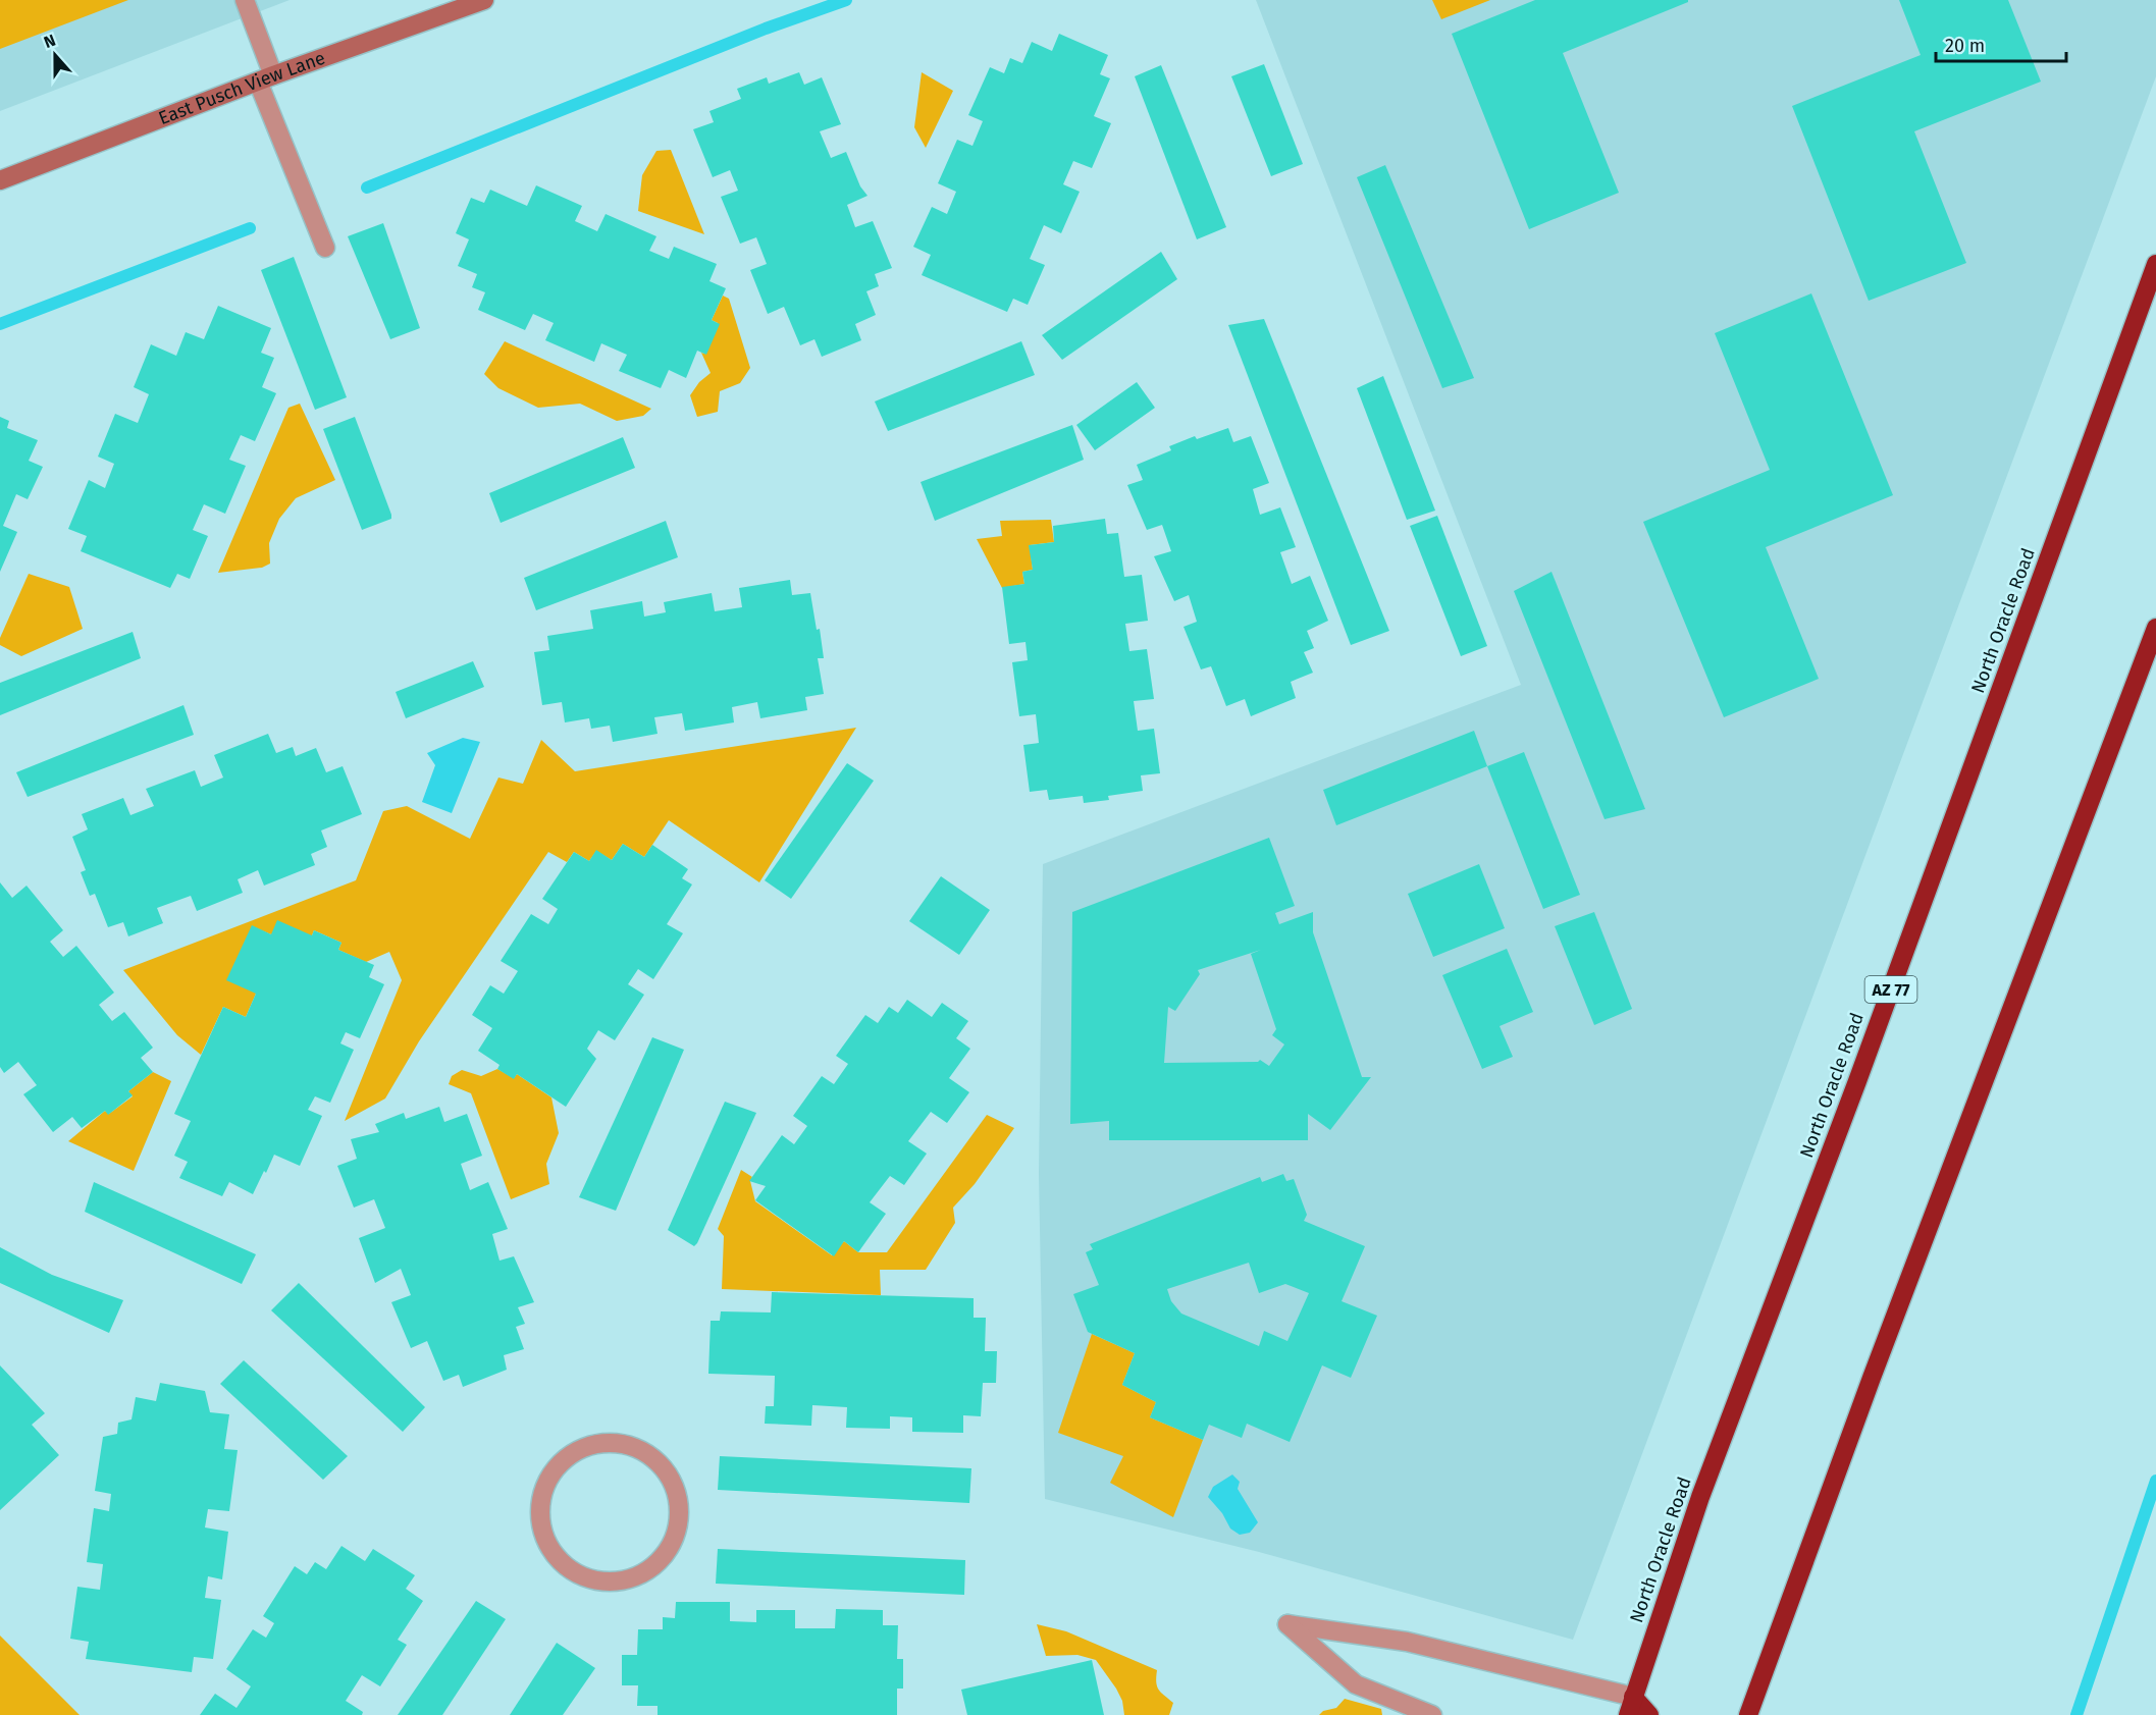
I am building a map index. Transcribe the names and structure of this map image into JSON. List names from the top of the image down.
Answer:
{
  "streets": {
    "highway": ["North Oracle Road", "AZ 77"],
    "main road": ["East Pusch View Lane"]
  },
  "scale_bar": "20 m",
  "north": "top"
}
